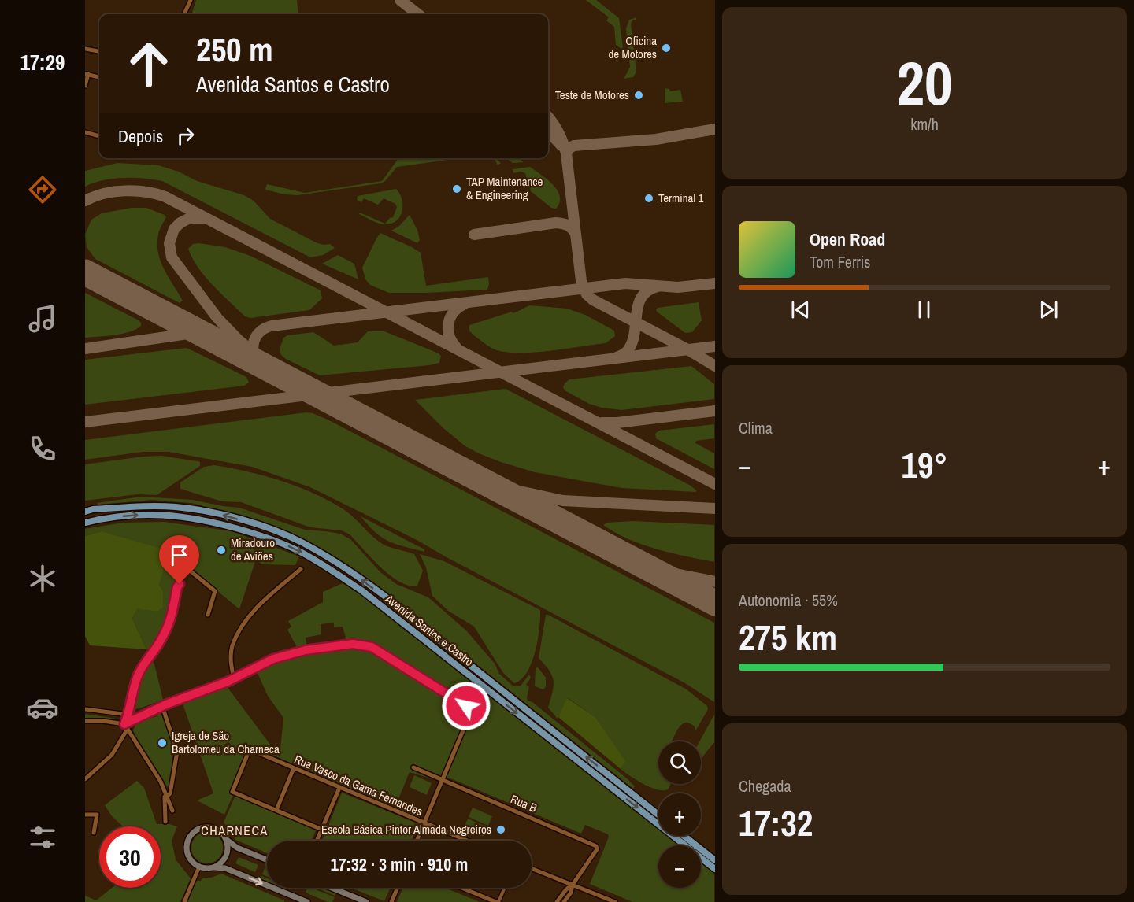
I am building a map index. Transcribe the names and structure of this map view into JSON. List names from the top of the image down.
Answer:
{
  "streets": {
    "main road": ["Avenida Santos e Castro"],
    "street": ["Rua Vasco da Gama Fernandes", "Rua B"]
  },
  "districts": ["CHARNECA"],
  "places": [
    "Oficina de Motores",
    "Teste de Motores",
    "TAP Maintenance & Engineering",
    "Terminal 1",
    "Miradouro de Aviões",
    "Igreja de São Bartolomeu da Charneca",
    "Escola Básica Pintor Almada Negreiros"
  ],
  "page": {
    "tabs": "17:29",
    "tile": [
      ["20", "km/h"],
      "Clima",
      ["Autonomia · 55%", "275 km"],
      ["Chegada", "17:32"]
    ],
    "turn": ["250 m", "Avenida Santos e Castro"],
    "then": "Depois",
    "song": ["Open Road", "Tom Ferris"],
    "heat": ["−", "19°", "+"],
    "map_buttons": ["+", "−"],
    "limit": "30",
    "trip": "17:32 · 3 min · 910 m"
  }
}
